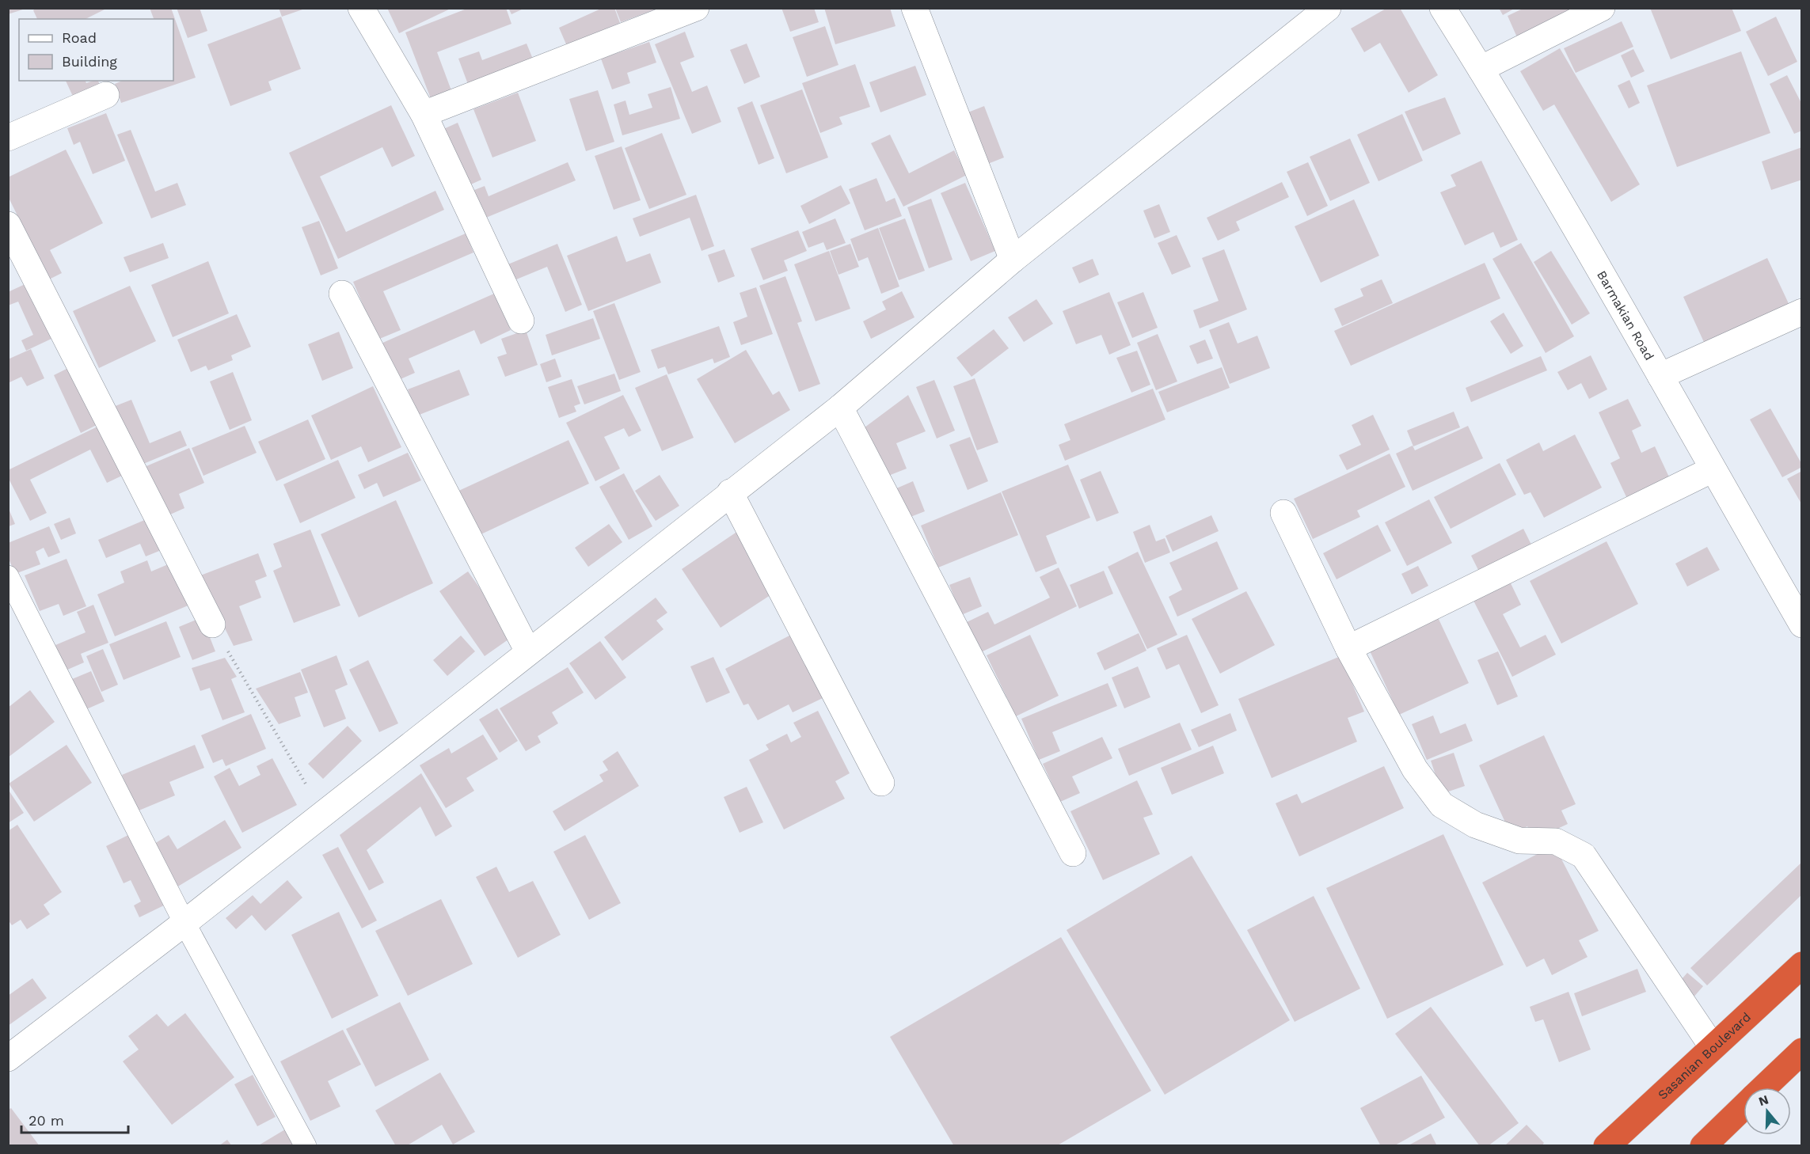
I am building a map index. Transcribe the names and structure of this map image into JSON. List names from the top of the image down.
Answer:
{
  "streets": {
    "highway": ["Sasanian Boulevard"],
    "street": ["Barmakian Road"]
  },
  "legend": ["Road", "Building"],
  "scale_bar": "20 m",
  "north": "top"
}
